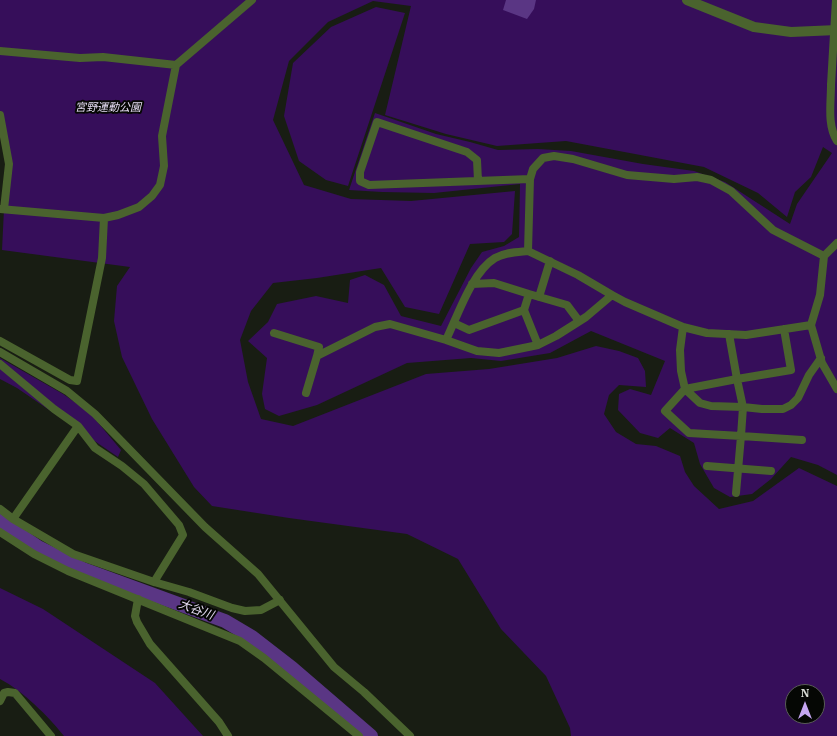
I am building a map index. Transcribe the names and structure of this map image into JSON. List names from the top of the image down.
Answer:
{
  "water": ["大谷川"],
  "parks": ["宮野運動公園"],
  "north": "top"
}
